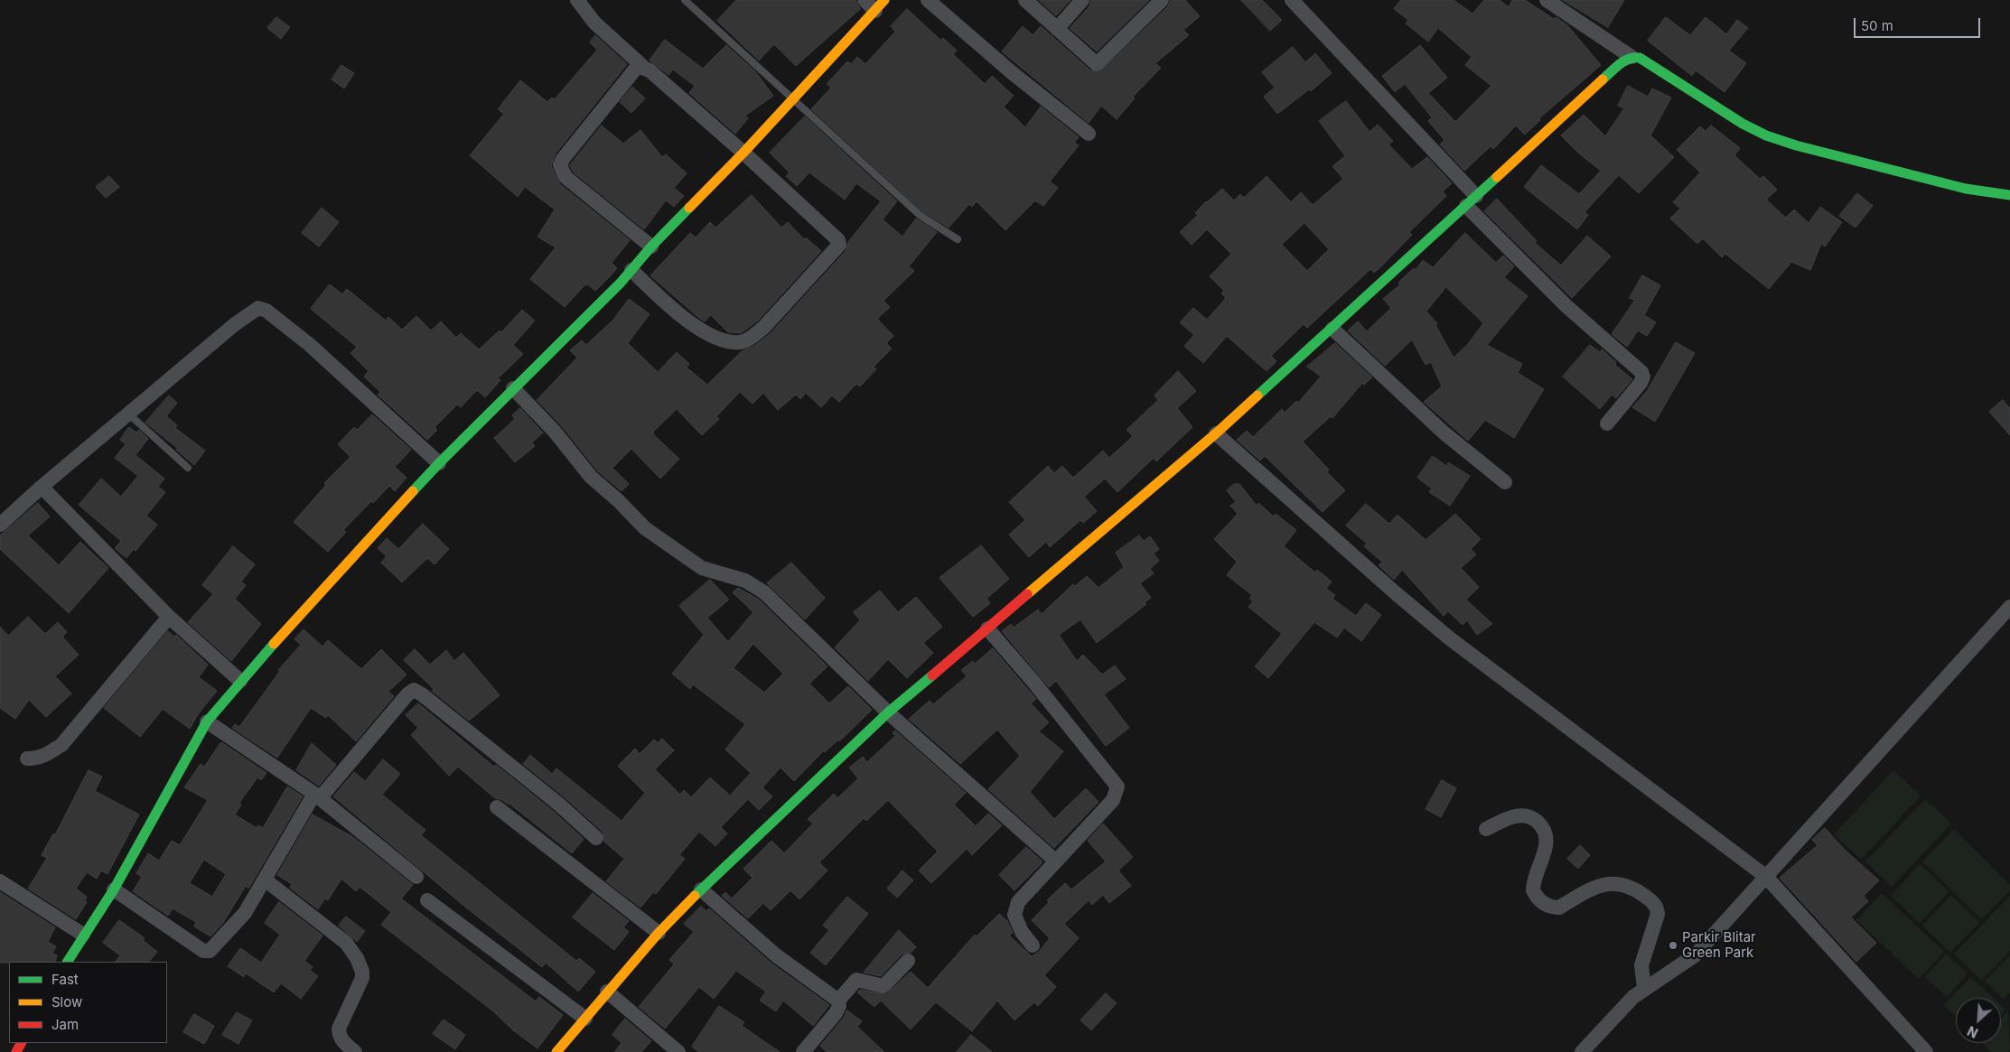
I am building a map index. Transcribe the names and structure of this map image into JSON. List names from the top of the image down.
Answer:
{
  "places": ["Parkir Blitar Green Park"],
  "legend": ["Fast", "Slow", "Jam"],
  "scale_bar": "50 m",
  "north": "bottom left"
}
